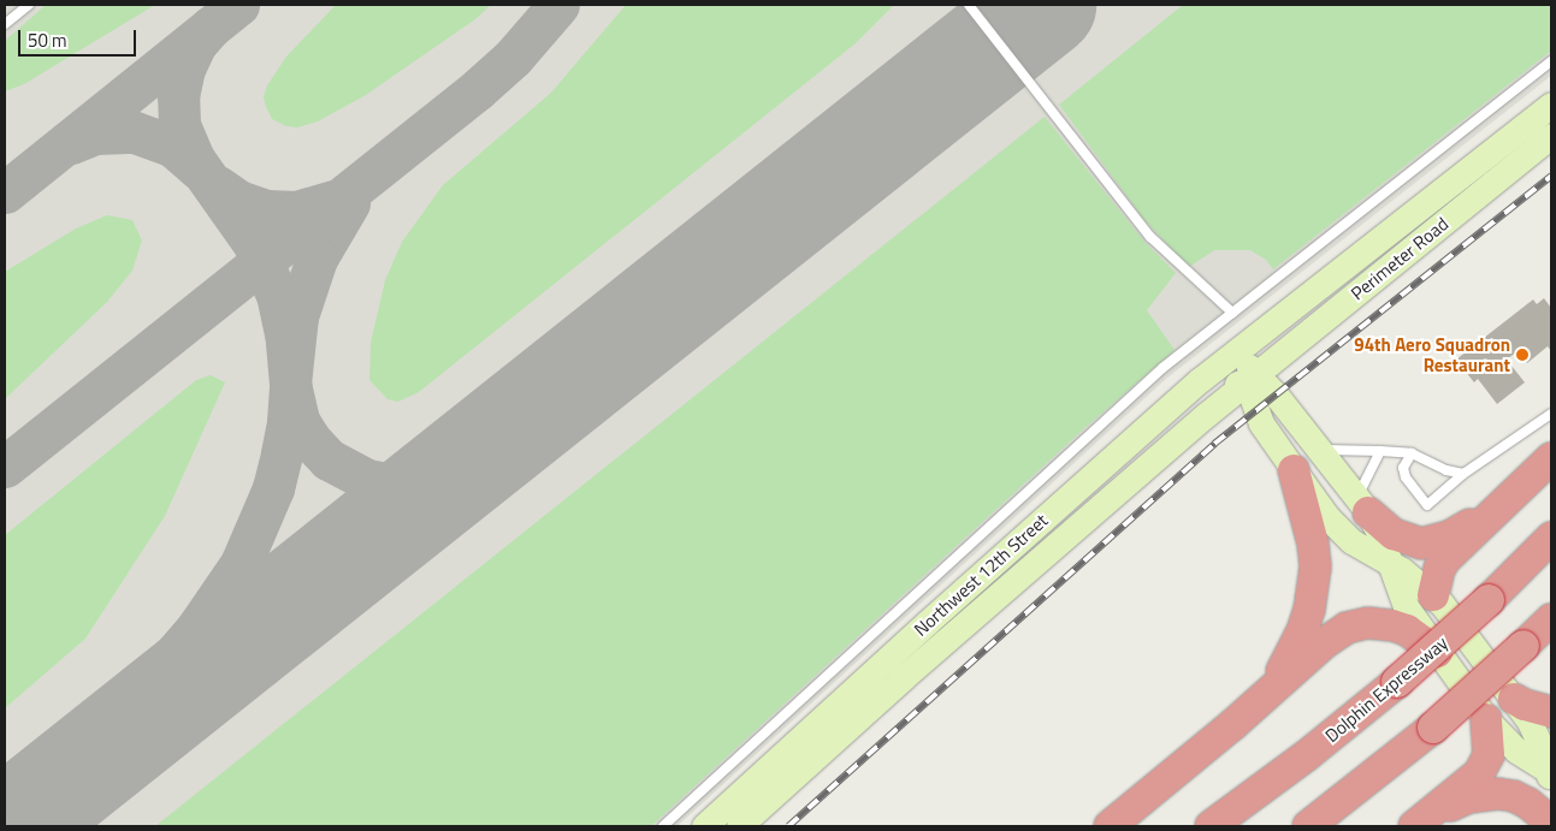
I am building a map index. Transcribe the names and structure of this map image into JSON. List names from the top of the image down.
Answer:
{
  "streets": {
    "highway": ["Dolphin Expressway"],
    "main road": ["Perimeter Road", "Northwest 12th Street"]
  },
  "crossings": [
    ["Perimeter Road", "Northwest 12th Street"]
  ],
  "places": ["94th Aero Squadron Restaurant"],
  "scale_bar": "50 m"
}
